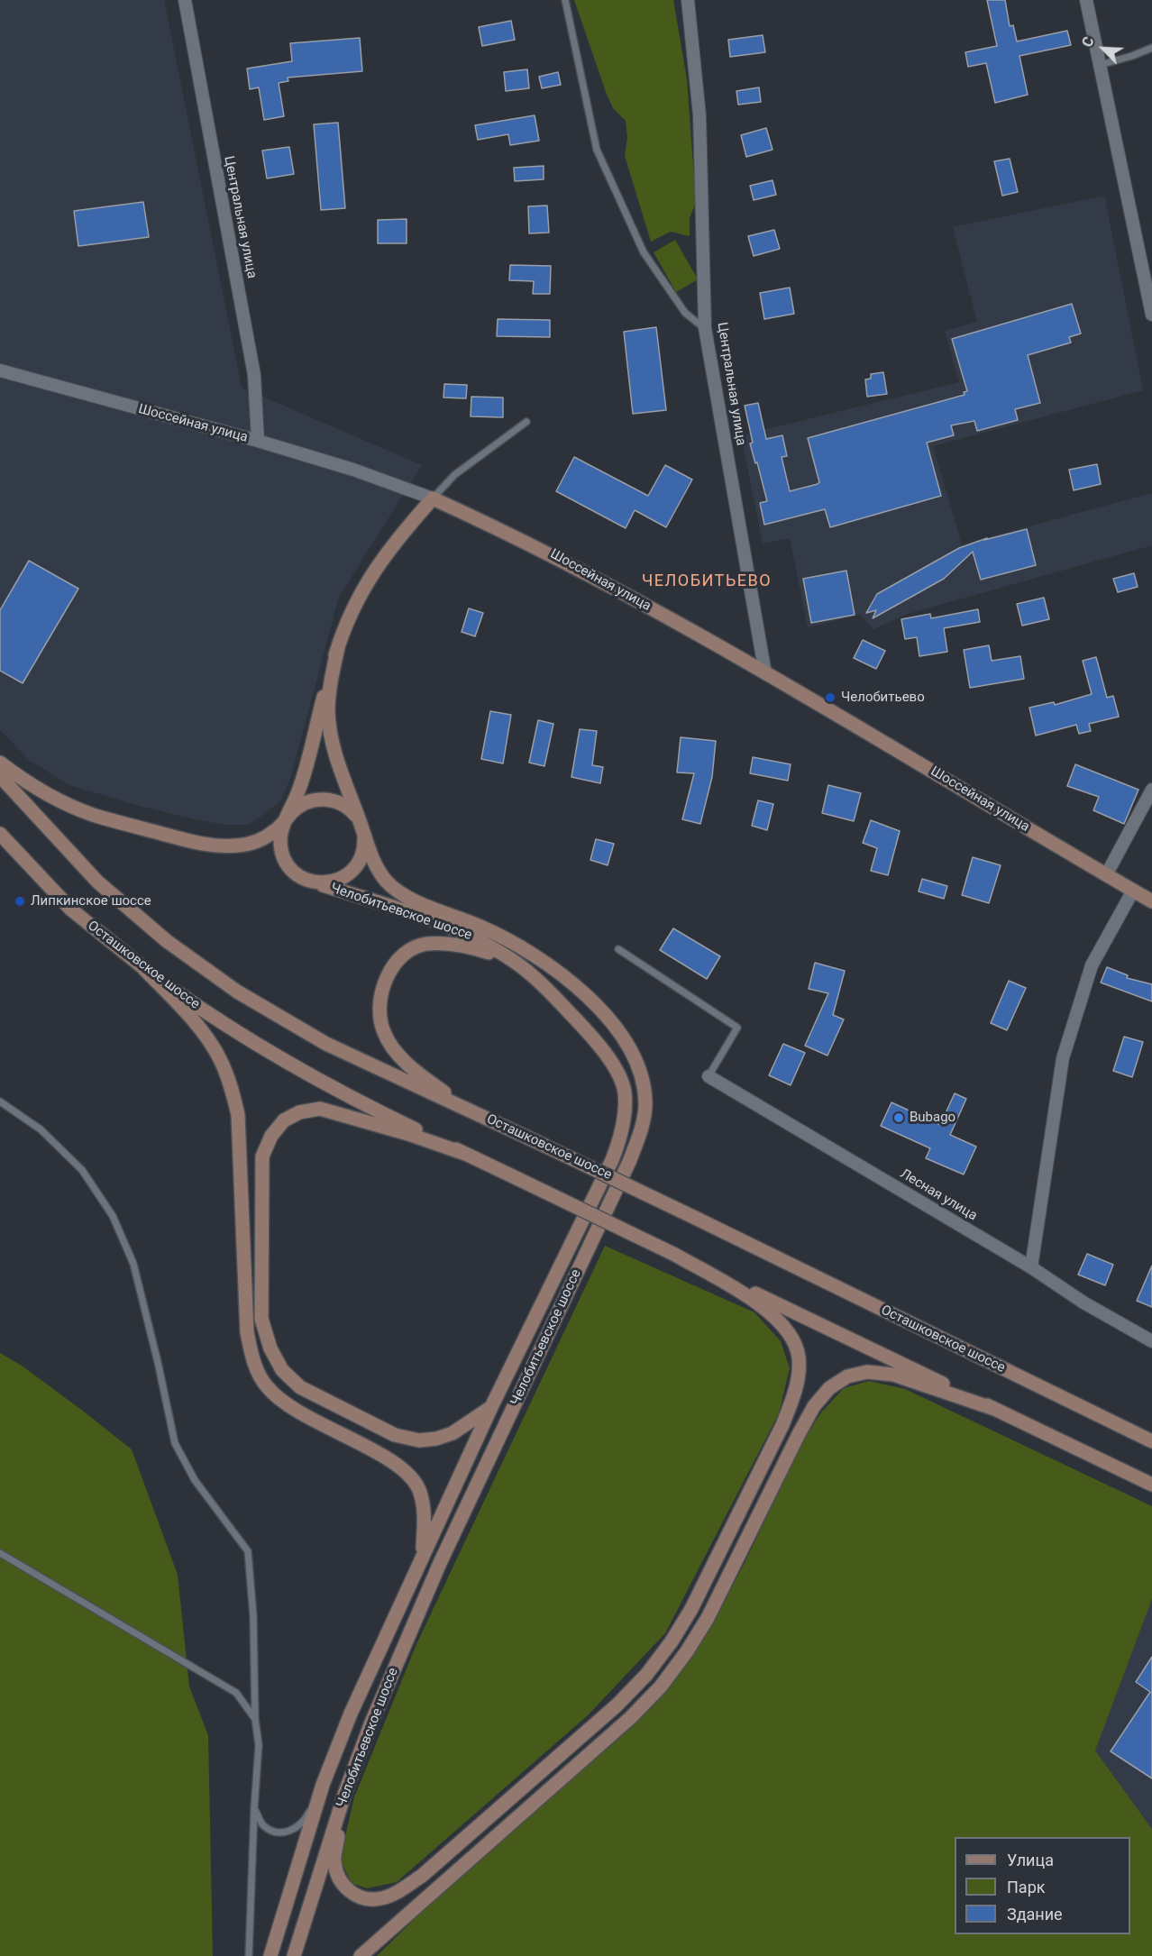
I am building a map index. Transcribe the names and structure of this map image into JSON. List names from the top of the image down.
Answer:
{
  "streets": {
    "street": [
      "Центральная улица",
      "Шоссейная улица",
      "Челобитьевское шоссе",
      "Осташковское шоссе",
      "Лесная улица"
    ]
  },
  "crossings": [
    ["Центральная улица", "Шоссейная улица"],
    ["Шоссейная улица", "Челобитьевское шоссе"]
  ],
  "districts": ["ЧЕЛОБИТЬЕВО"],
  "places": ["Челобитьево", "Липкинское шоссе", "Bubago"],
  "legend": ["Улица", "Парк", "Здание"],
  "north": "top left"
}
